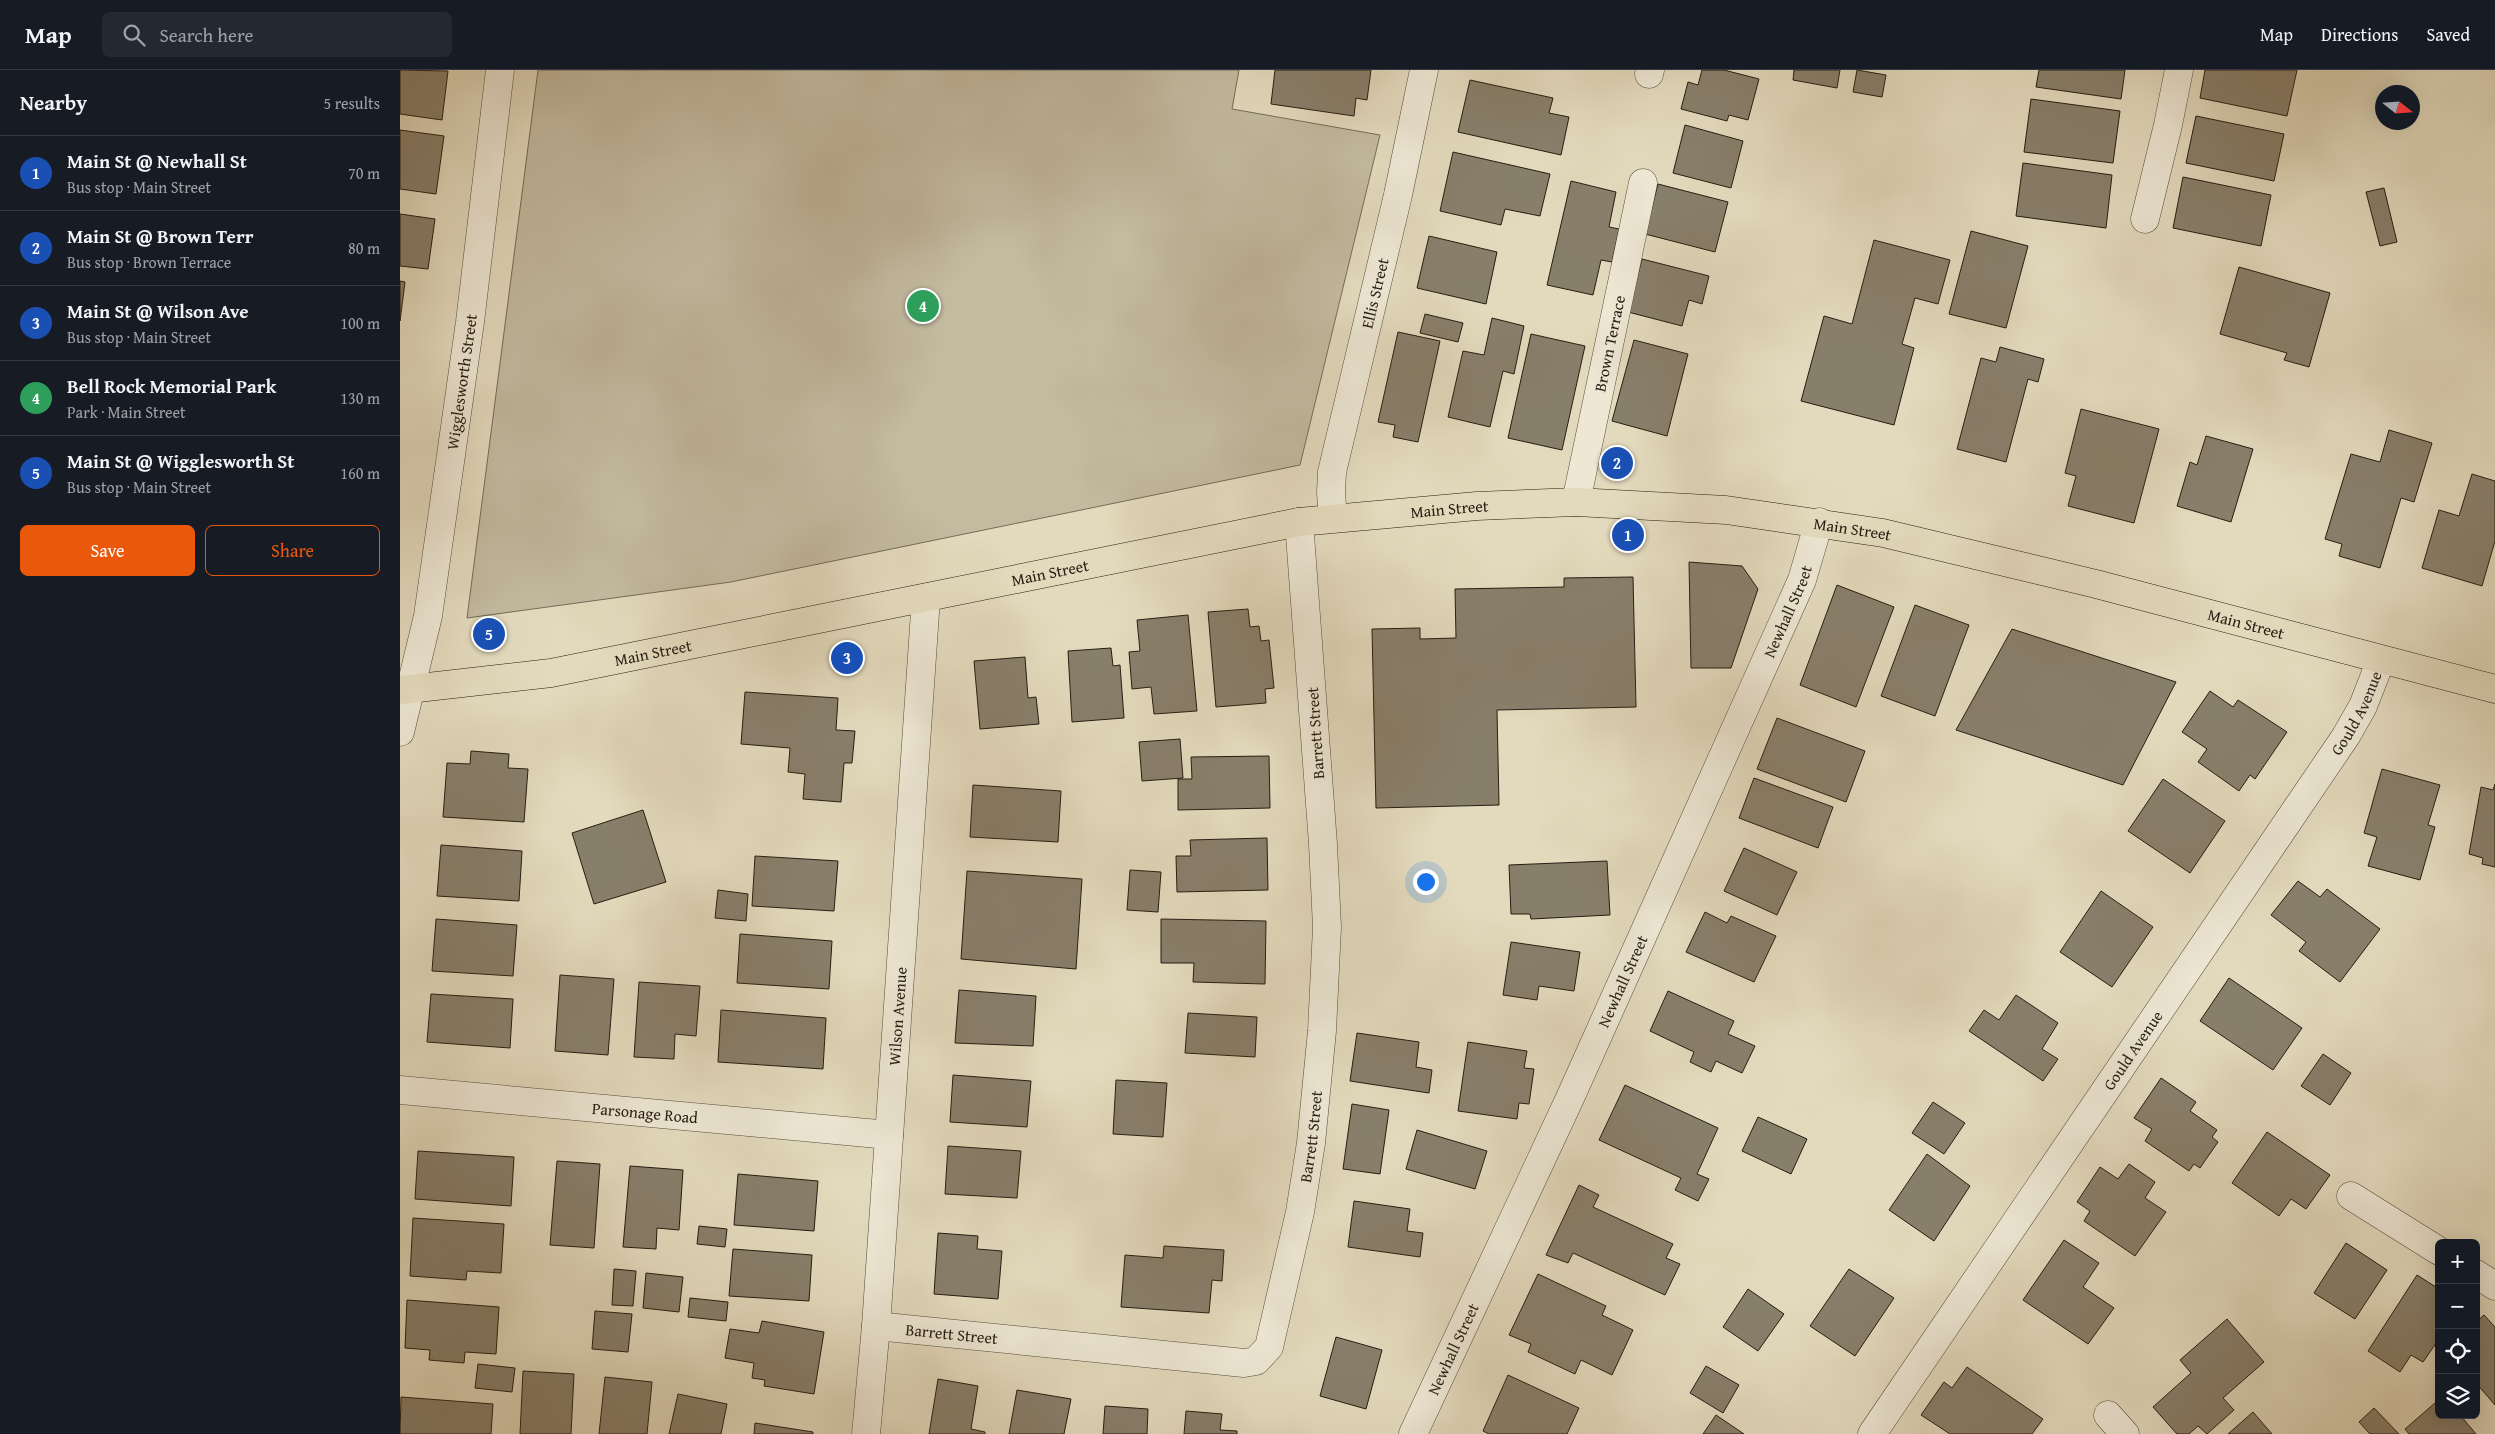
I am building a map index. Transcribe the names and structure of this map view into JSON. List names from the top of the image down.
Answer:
{
  "streets": {
    "main road": ["Main Street"],
    "street": [
      "Ellis Street",
      "Brown Terrace",
      "Wigglesworth Street",
      "Newhall Street",
      "Gould Avenue",
      "Barrett Street",
      "Wilson Avenue",
      "Parsonage Road"
    ]
  },
  "crossings": [
    ["Ellis Street", "Main Street"],
    ["Brown Terrace", "Main Street"],
    ["Wigglesworth Street", "Main Street"],
    ["Main Street", "Newhall Street"],
    ["Main Street", "Gould Avenue"],
    ["Main Street", "Barrett Street"],
    ["Main Street", "Wilson Avenue"],
    ["Barrett Street", "Wilson Avenue"],
    ["Wilson Avenue", "Parsonage Road"]
  ],
  "north": "right",
  "page": {
    "header": "Map",
    "search": "Search here",
    "nav": ["Map", "Directions", "Saved"],
    "heading": ["Nearby", "5 results"],
    "list": [
      {
        "mark": "1",
        "name": "Main St @ Newhall St",
        "note": "Bus stop · Main Street",
        "value": "70 m"
      },
      {
        "mark": "2",
        "name": "Main St @ Brown Terr",
        "note": "Bus stop · Brown Terrace",
        "value": "80 m"
      },
      {
        "mark": "3",
        "name": "Main St @ Wilson Ave",
        "note": "Bus stop · Main Street",
        "value": "100 m"
      },
      {
        "mark": "4",
        "name": "Bell Rock Memorial Park",
        "note": "Park · Main Street",
        "value": "130 m"
      },
      {
        "mark": "5",
        "name": "Main St @ Wigglesworth St",
        "note": "Bus stop · Main Street",
        "value": "160 m"
      }
    ],
    "pins": [
      "4",
      "2",
      "1",
      "5",
      "3"
    ],
    "buttons": ["Save", "Share"],
    "map_buttons": ["+", "−"]
  }
}
